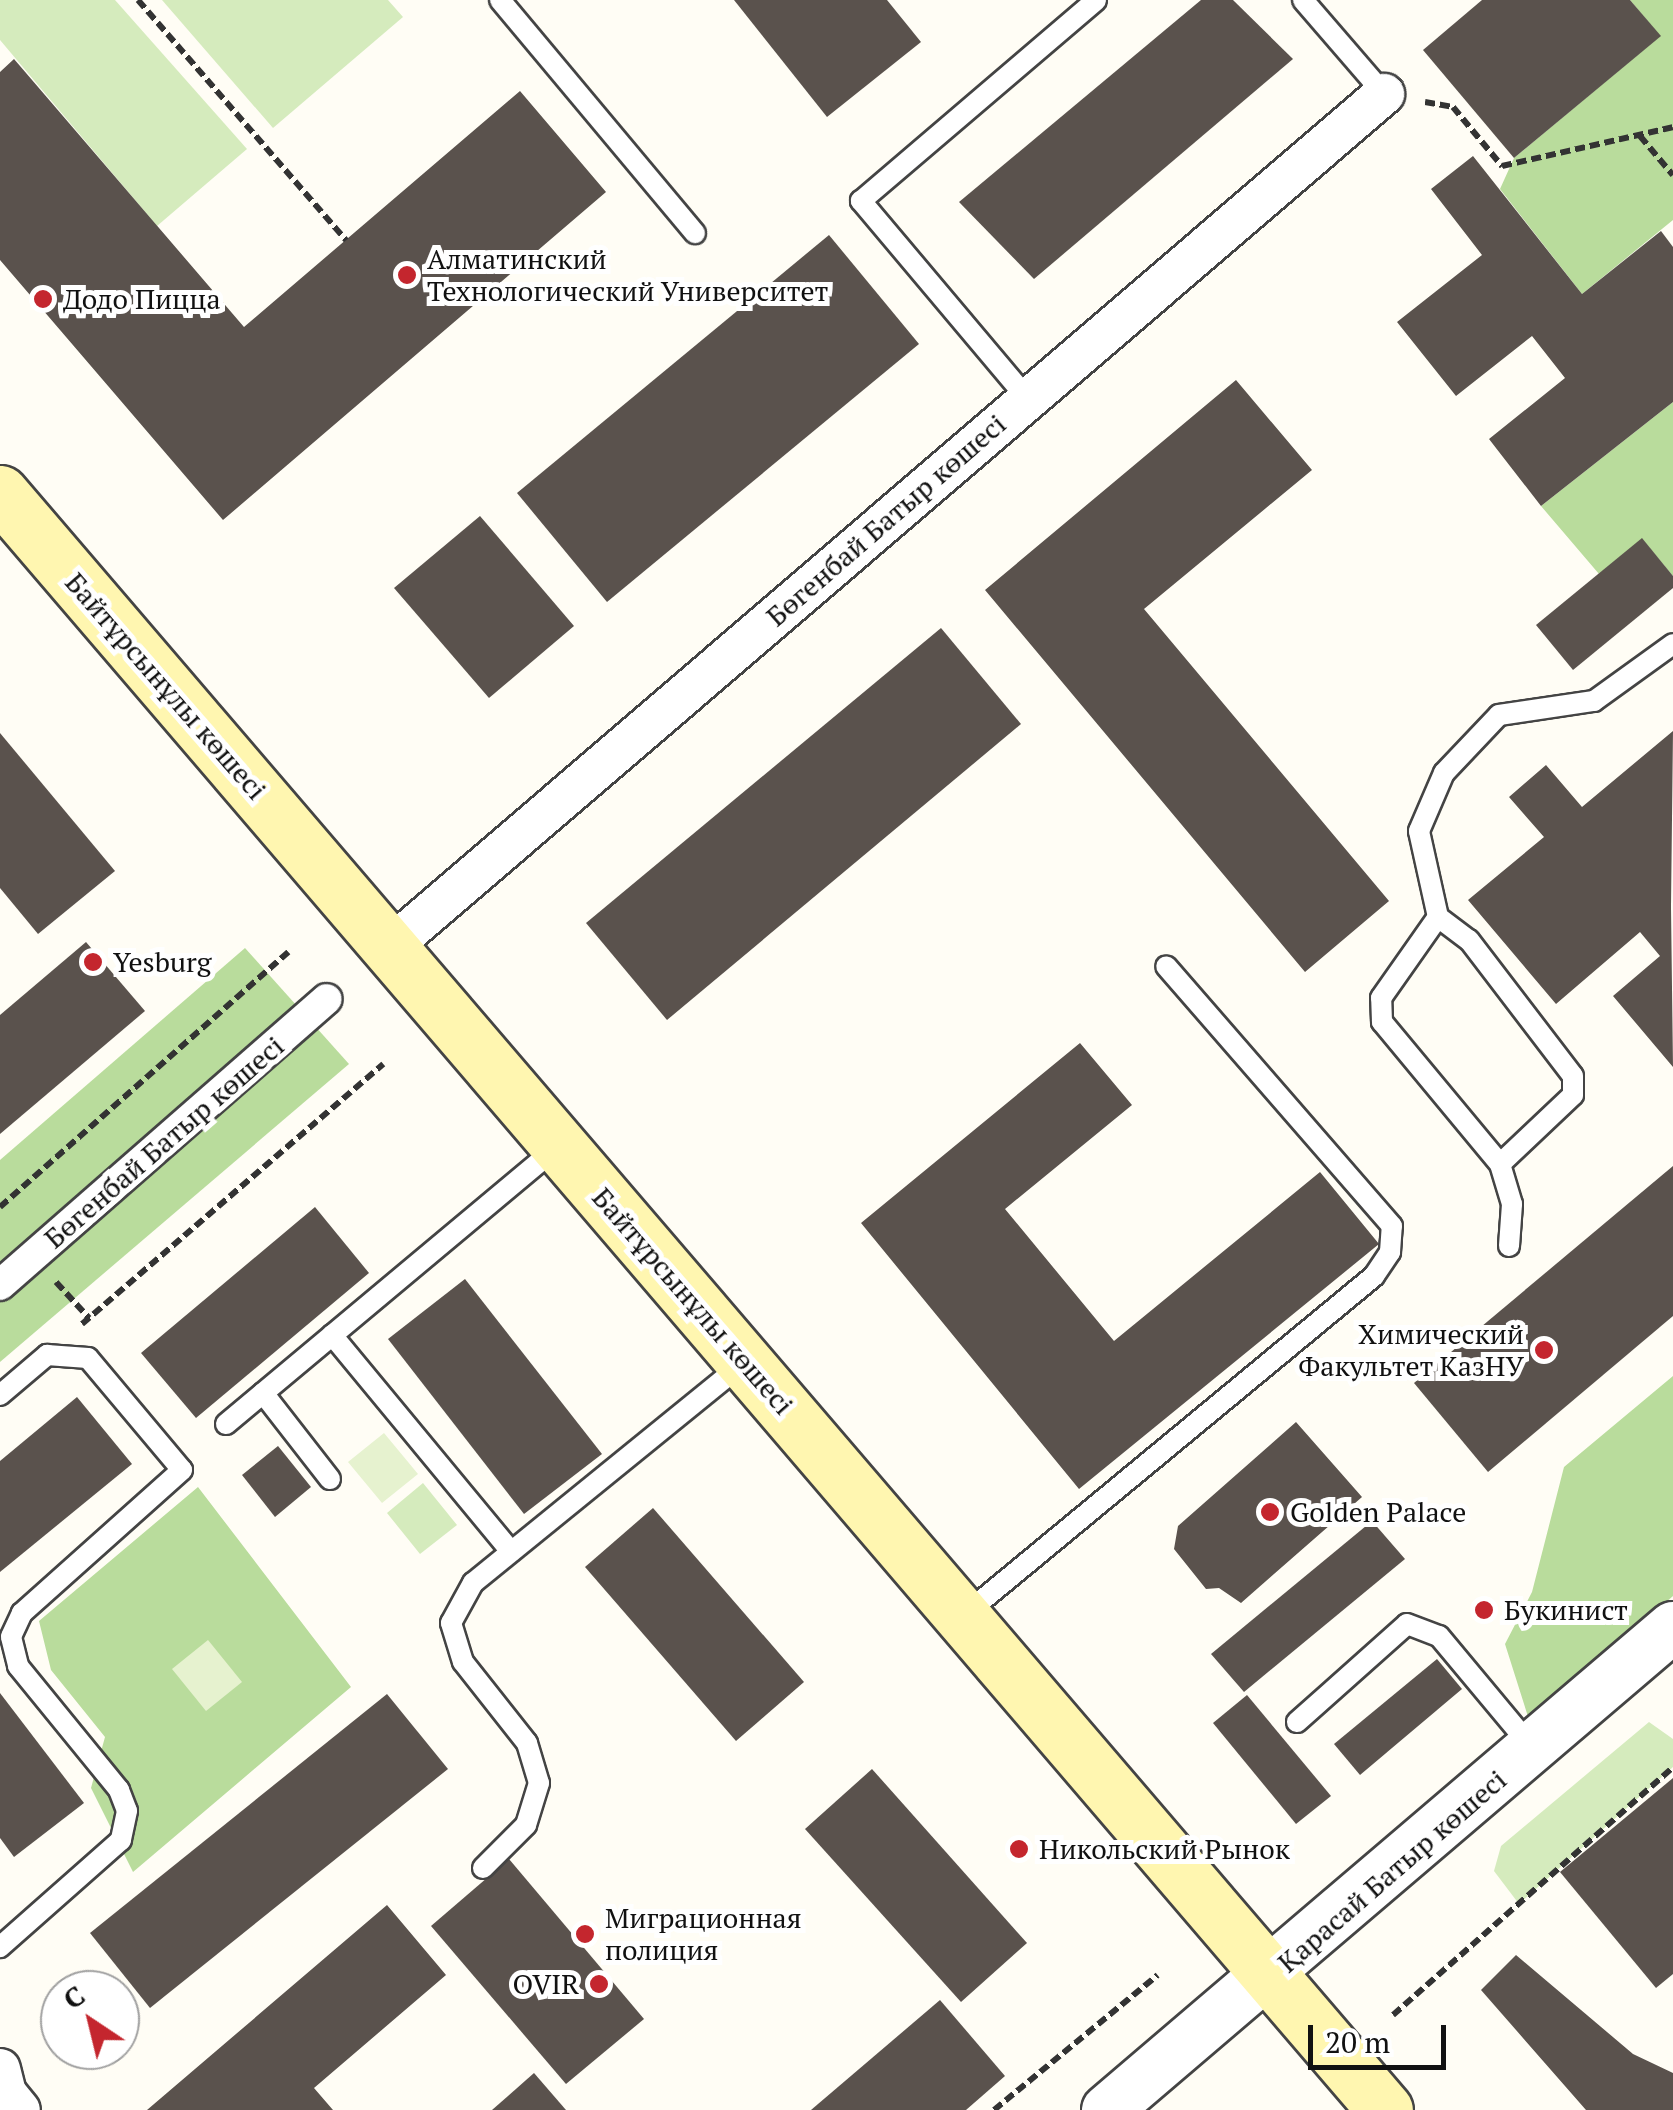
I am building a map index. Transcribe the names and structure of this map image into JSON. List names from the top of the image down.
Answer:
{
  "streets": {
    "main road": ["Байтұрсынұлы көшесі"],
    "street": ["Бөгенбай Батыр көшесі", "Қарасай Батыр көшесі"]
  },
  "crossings": [
    ["Бөгенбай Батыр көшесі", "Байтұрсынұлы көшесі"],
    ["Байтұрсынұлы көшесі", "Қарасай Батыр көшесі"]
  ],
  "places": [
    "Алматинский Технологический Университет",
    "Додо Пицца",
    "Yesburg",
    "Химический Факультет КазНУ",
    "Golden Palace",
    "Букинист",
    "Никольский Рынок",
    "Миграционная полиция",
    "OVIR"
  ],
  "scale_bar": "20 m",
  "north": "top left"
}
